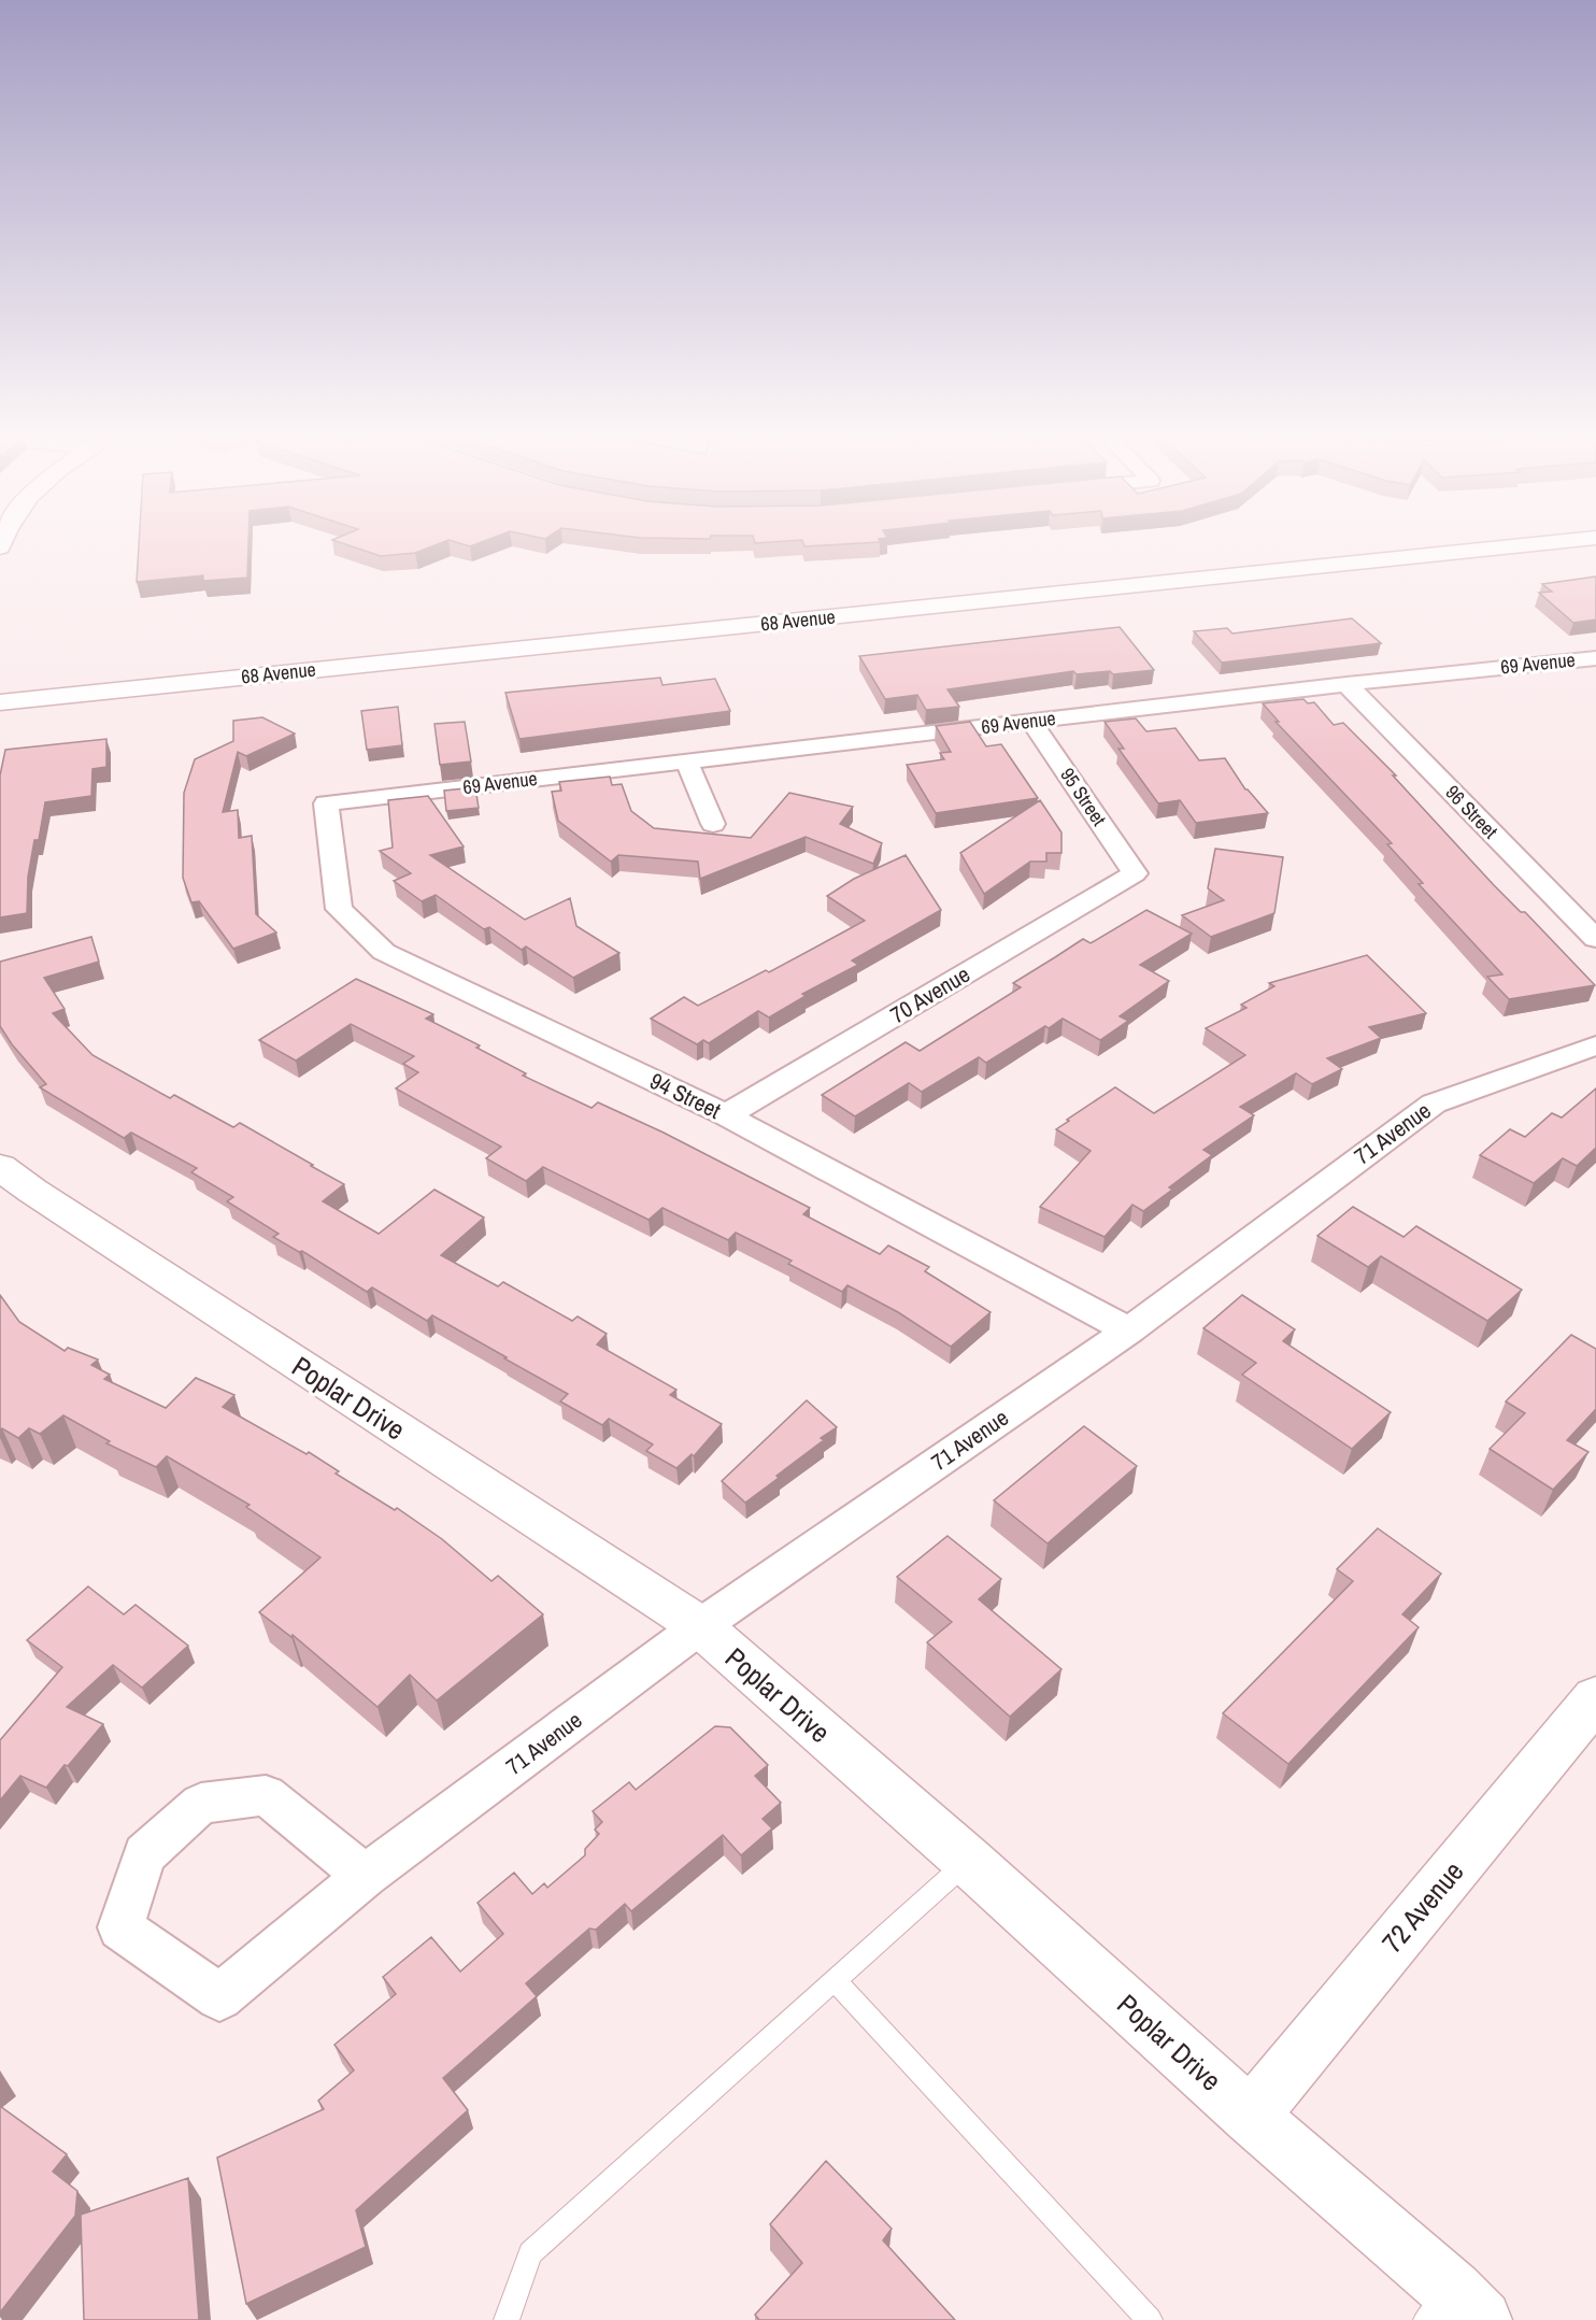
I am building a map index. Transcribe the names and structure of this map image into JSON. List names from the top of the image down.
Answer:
{
  "streets": {
    "main road": ["68 Avenue", "Poplar Drive", "72 Avenue"],
    "street": [
      "69 Avenue",
      "95 Street",
      "96 Street",
      "70 Avenue",
      "94 Street",
      "71 Avenue"
    ]
  },
  "crossings": [
    ["69 Avenue", "95 Street"],
    ["69 Avenue", "96 Street"],
    ["69 Avenue", "94 Street"],
    ["95 Street", "70 Avenue"],
    ["70 Avenue", "94 Street"],
    ["94 Street", "71 Avenue"],
    ["71 Avenue", "Poplar Drive"],
    ["Poplar Drive", "72 Avenue"]
  ]
}
